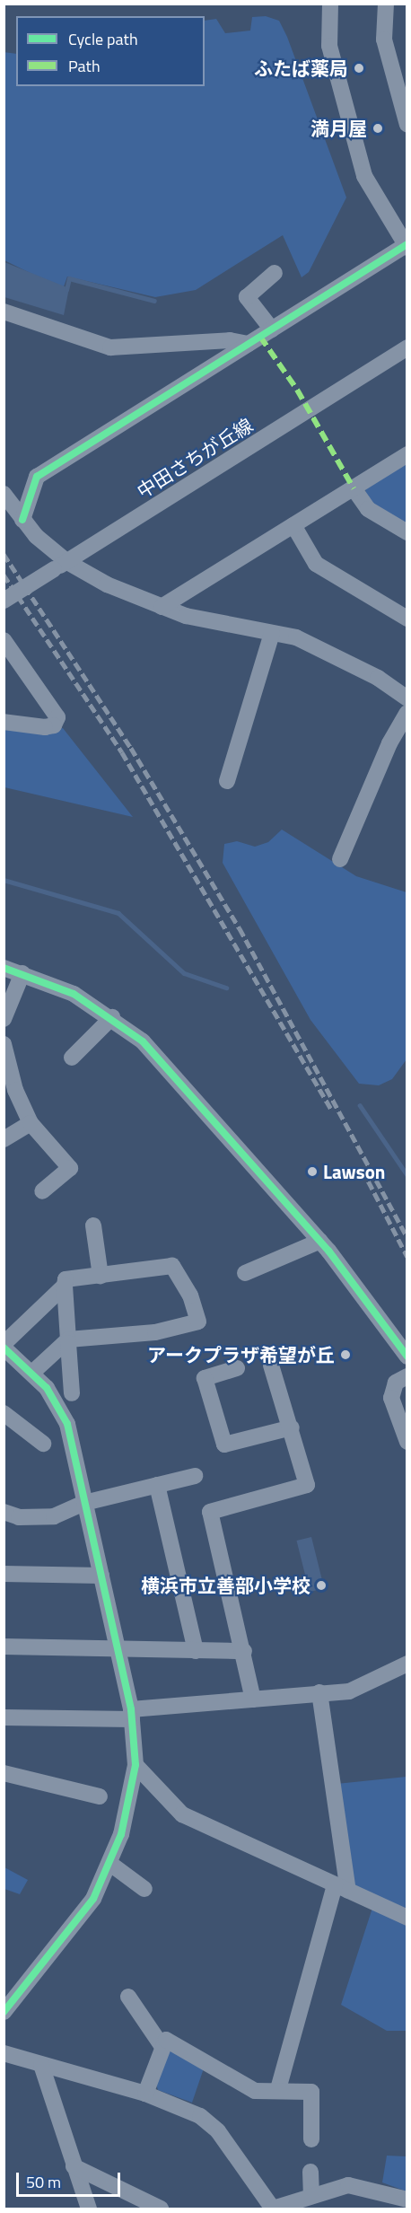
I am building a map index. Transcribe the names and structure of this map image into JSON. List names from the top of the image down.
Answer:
{
  "streets": {
    "street": ["中田さちが丘線"]
  },
  "places": [
    "ふたば薬局",
    "満月屋",
    "Lawson",
    "アークプラザ希望が丘",
    "横浜市立善部小学校"
  ],
  "legend": ["Cycle path", "Path"],
  "scale_bar": "50 m"
}
